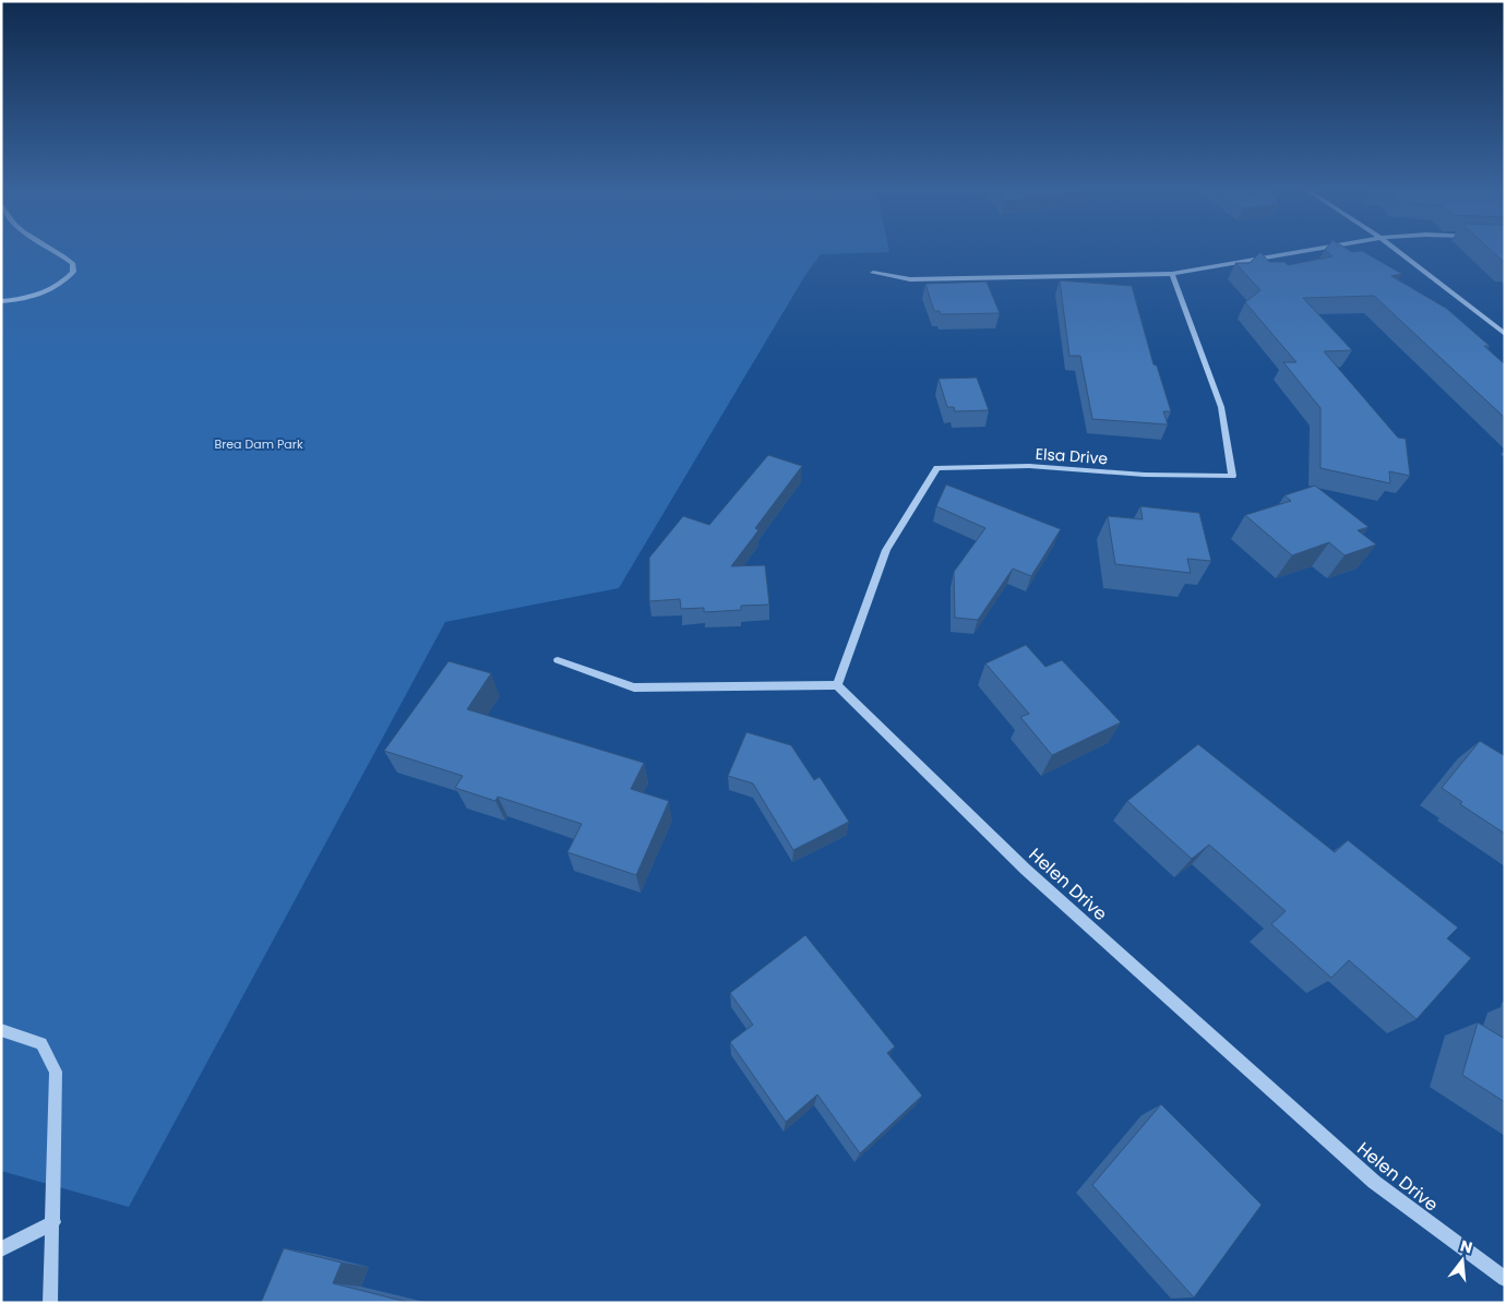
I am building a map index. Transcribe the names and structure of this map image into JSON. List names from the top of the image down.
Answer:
{
  "streets": {
    "street": ["Elsa Drive", "Helen Drive"]
  },
  "crossings": [
    ["Elsa Drive", "Helen Drive"]
  ],
  "parks": ["Brea Dam Park"],
  "north": "top"
}
